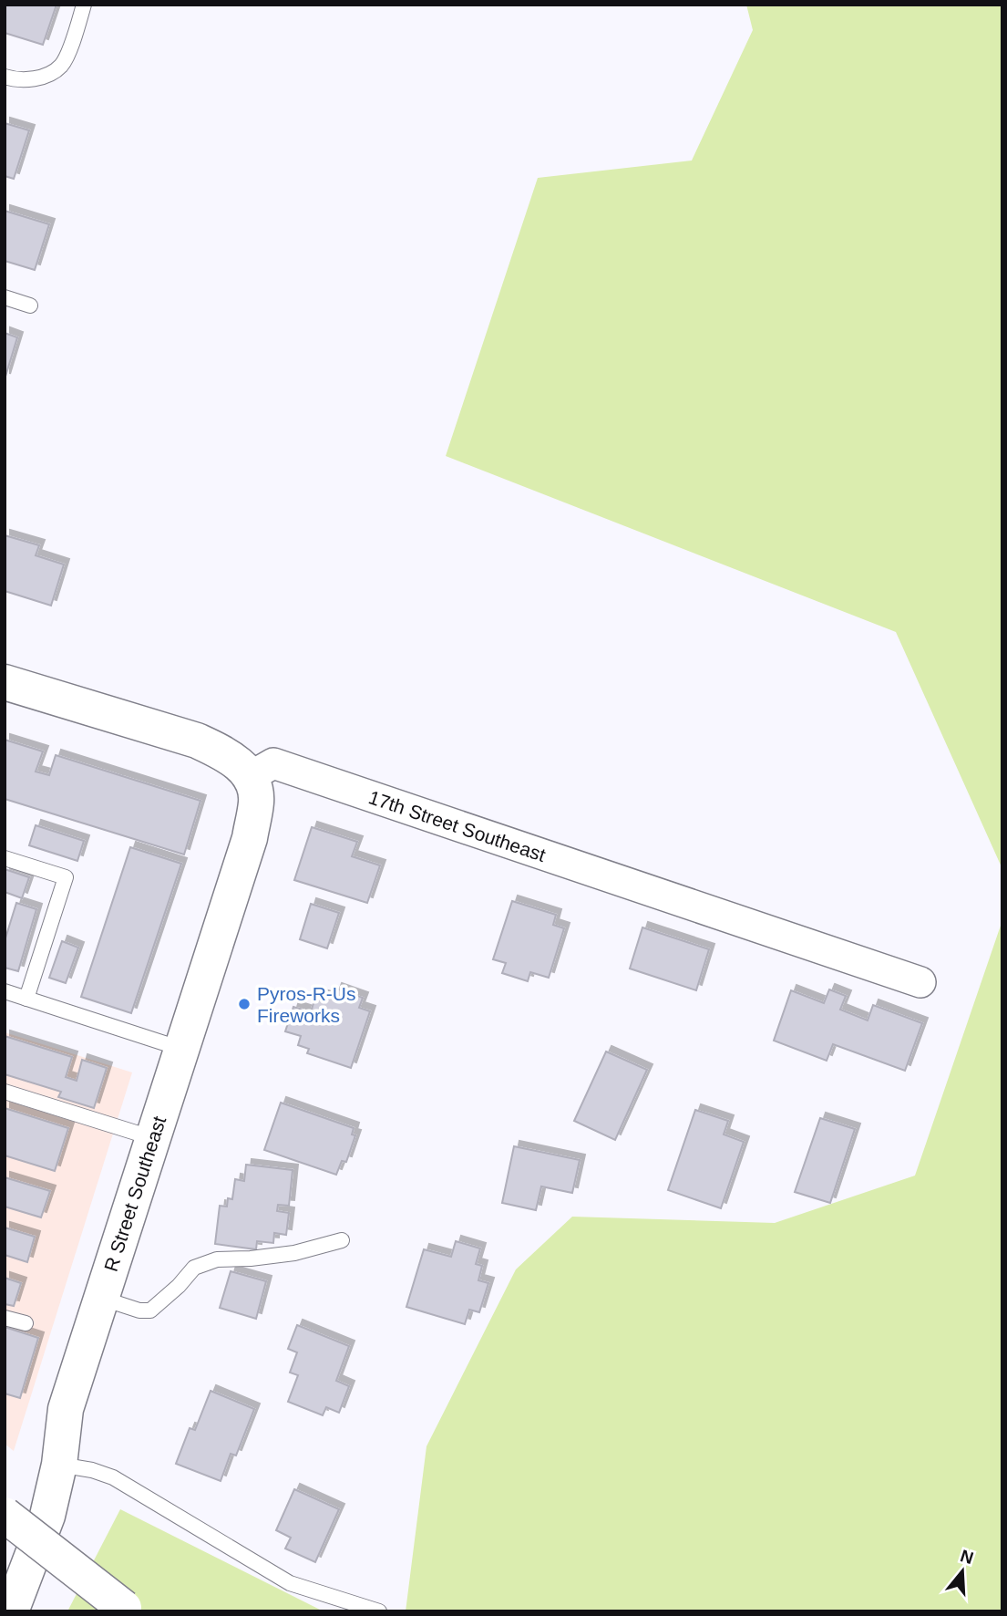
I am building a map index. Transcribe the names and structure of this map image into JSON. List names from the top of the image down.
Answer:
{
  "streets": {
    "street": ["17th Street Southeast", "R Street Southeast"]
  },
  "crossings": [
    ["17th Street Southeast", "R Street Southeast"]
  ],
  "places": ["Pyros-R-Us Fireworks"],
  "north": "top"
}
